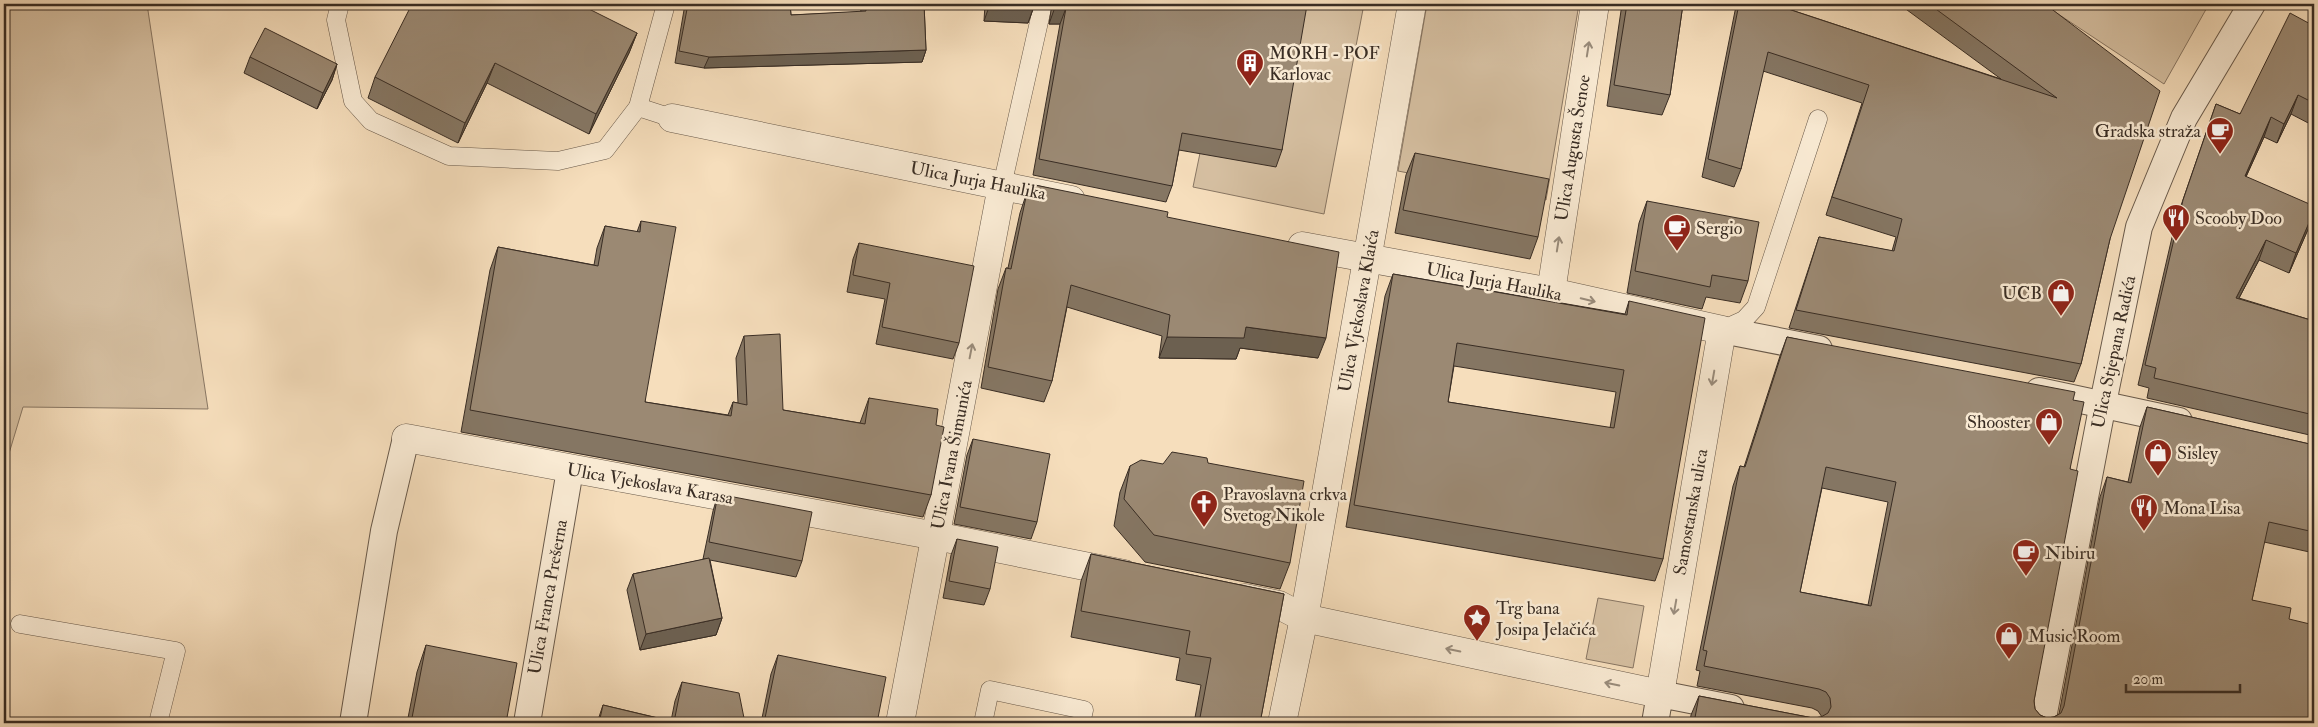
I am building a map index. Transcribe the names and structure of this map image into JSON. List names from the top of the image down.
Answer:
{
  "streets": {
    "street": [
      "Ulica Augusta Šenoe",
      "Ulica Jurja Haulika",
      "Ulica Vjekoslava Klaića",
      "Ulica Stjepana Radića",
      "Ulica Ivana Šimunića",
      "Ulica Vjekoslava Karasa",
      "Samostanska ulica",
      "Ulica Franca Prešerna"
    ]
  },
  "crossings": [
    ["Ulica Augusta Šenoe", "Ulica Jurja Haulika"],
    ["Ulica Jurja Haulika", "Ulica Vjekoslava Klaića"],
    ["Ulica Jurja Haulika", "Ulica Ivana Šimunića"],
    ["Ulica Jurja Haulika", "Samostanska ulica"],
    ["Ulica Ivana Šimunića", "Ulica Vjekoslava Karasa"],
    ["Ulica Vjekoslava Karasa", "Ulica Franca Prešerna"]
  ],
  "one_way": ["Ulica Augusta Šenoe", "Ulica Ivana Šimunića", "Samostanska ulica"],
  "places": {
    "building": ["MORH - POF Karlovac"],
    "cafe": ["Gradska straža", "Sergio", "Nibiru"],
    "restaurant": ["Scooby Doo", "Mona Lisa"],
    "shop": [
      "UCB",
      "Shooster",
      "Sisley",
      "Music Room"
    ],
    "church": ["Pravoslavna crkva Svetog Nikole"],
    "place": ["Trg bana Josipa Jelačića"]
  },
  "scale_bar": "20 m"
}
